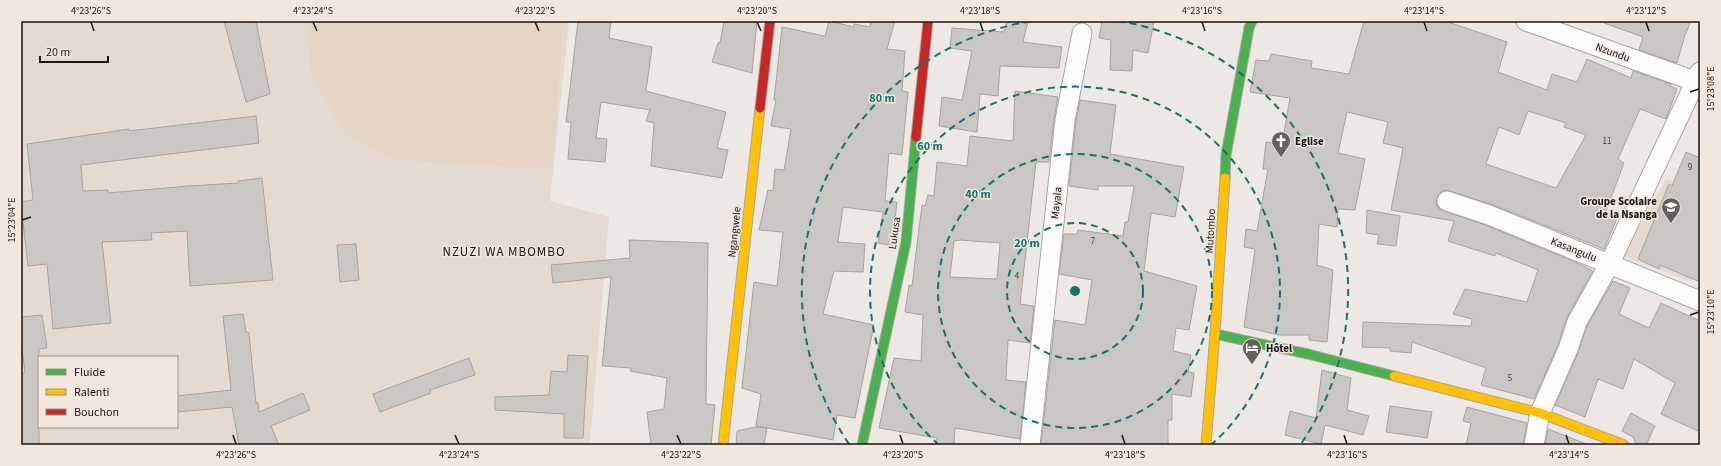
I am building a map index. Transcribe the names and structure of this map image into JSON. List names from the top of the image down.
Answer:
{
  "streets": {
    "street": [
      "Nzundu",
      "Mayala",
      "Mutombo",
      "Ngangwele",
      "Lukusa",
      "Kasangulu"
    ]
  },
  "districts": ["NZUZI WA MBOMBO"],
  "places": {
    "church": ["Eglise"],
    "school or university": ["Groupe Scolaire de la Nsanga"],
    "hotel": ["Hôtel"]
  },
  "house_numbers": [
    "11",
    "9",
    "7",
    "4",
    "5"
  ],
  "legend": ["Fluide", "Ralenti", "Bouchon"],
  "scale_bar": "20 m",
  "coordinates": [
    "4°23'26\"S",
    "4°23'24\"S",
    "4°23'22\"S",
    "4°23'20\"S",
    "4°23'18\"S",
    "4°23'16\"S",
    "4°23'14\"S",
    "4°23'12\"S",
    "15°23'08\"E",
    "15°23'04\"E",
    "15°23'10\"E"
  ],
  "rings": [
    "80 m",
    "60 m",
    "40 m",
    "20 m"
  ]
}
